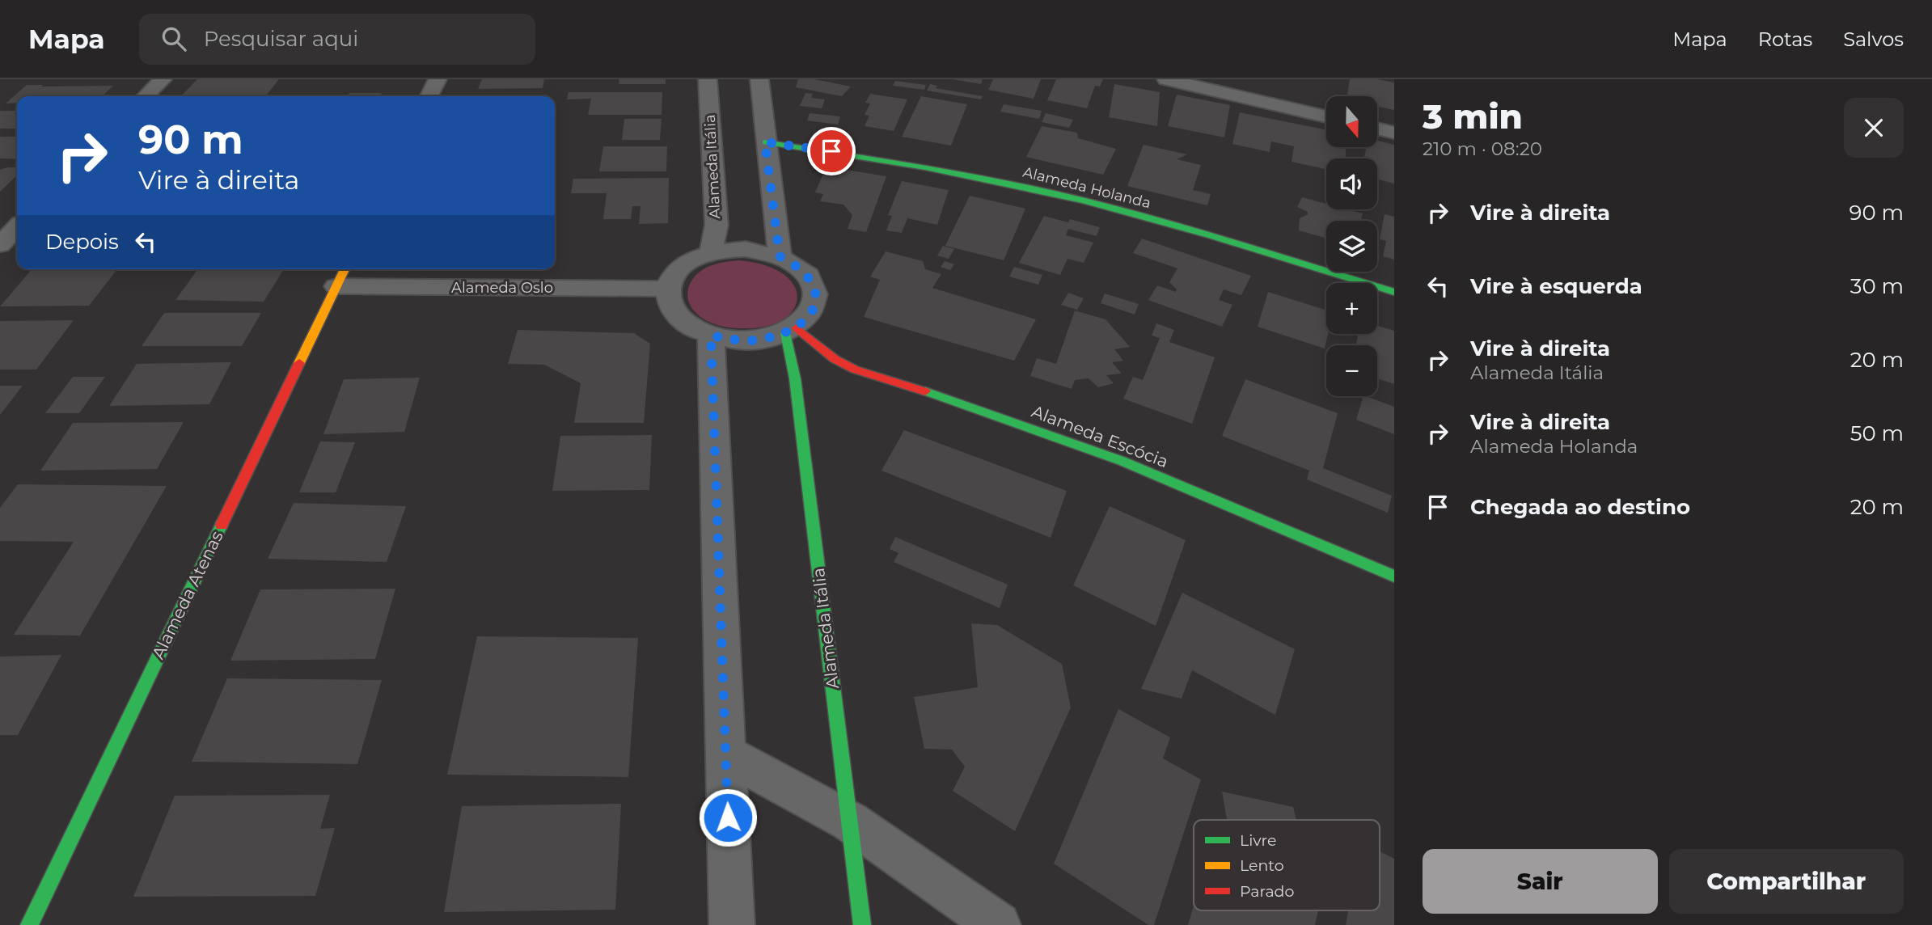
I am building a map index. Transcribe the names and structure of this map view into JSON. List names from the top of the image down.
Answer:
{
  "streets": {
    "street": [
      "Alameda Itália",
      "Alameda Holanda",
      "Alameda Oslo",
      "Alameda Escócia",
      "Alameda Atenas"
    ]
  },
  "crossings": [
    ["Alameda Itália", "Alameda Oslo"],
    ["Alameda Itália", "Alameda Escócia"],
    ["Alameda Oslo", "Alameda Escócia"],
    ["Alameda Oslo", "Alameda Atenas"]
  ],
  "legend": ["Livre", "Lento", "Parado"],
  "north": "bottom",
  "page": {
    "header": "Mapa",
    "search": "Pesquisar aqui",
    "nav": ["Mapa", "Rotas", "Salvos"],
    "heading": ["3 min", "210 m · 08:20"],
    "map_buttons": ["+", "−"],
    "turn": ["90 m", "Vire à direita"],
    "list": [
      {
        "name": "Vire à direita",
        "value": "90 m"
      },
      {
        "name": "Vire à esquerda",
        "value": "30 m"
      },
      {
        "name": "Vire à direita",
        "note": "Alameda Itália",
        "value": "20 m"
      },
      {
        "name": "Vire à direita",
        "note": "Alameda Holanda",
        "value": "50 m"
      },
      {
        "name": "Chegada ao destino",
        "value": "20 m"
      }
    ],
    "then": "Depois",
    "buttons": ["Sair", "Compartilhar"]
  }
}
